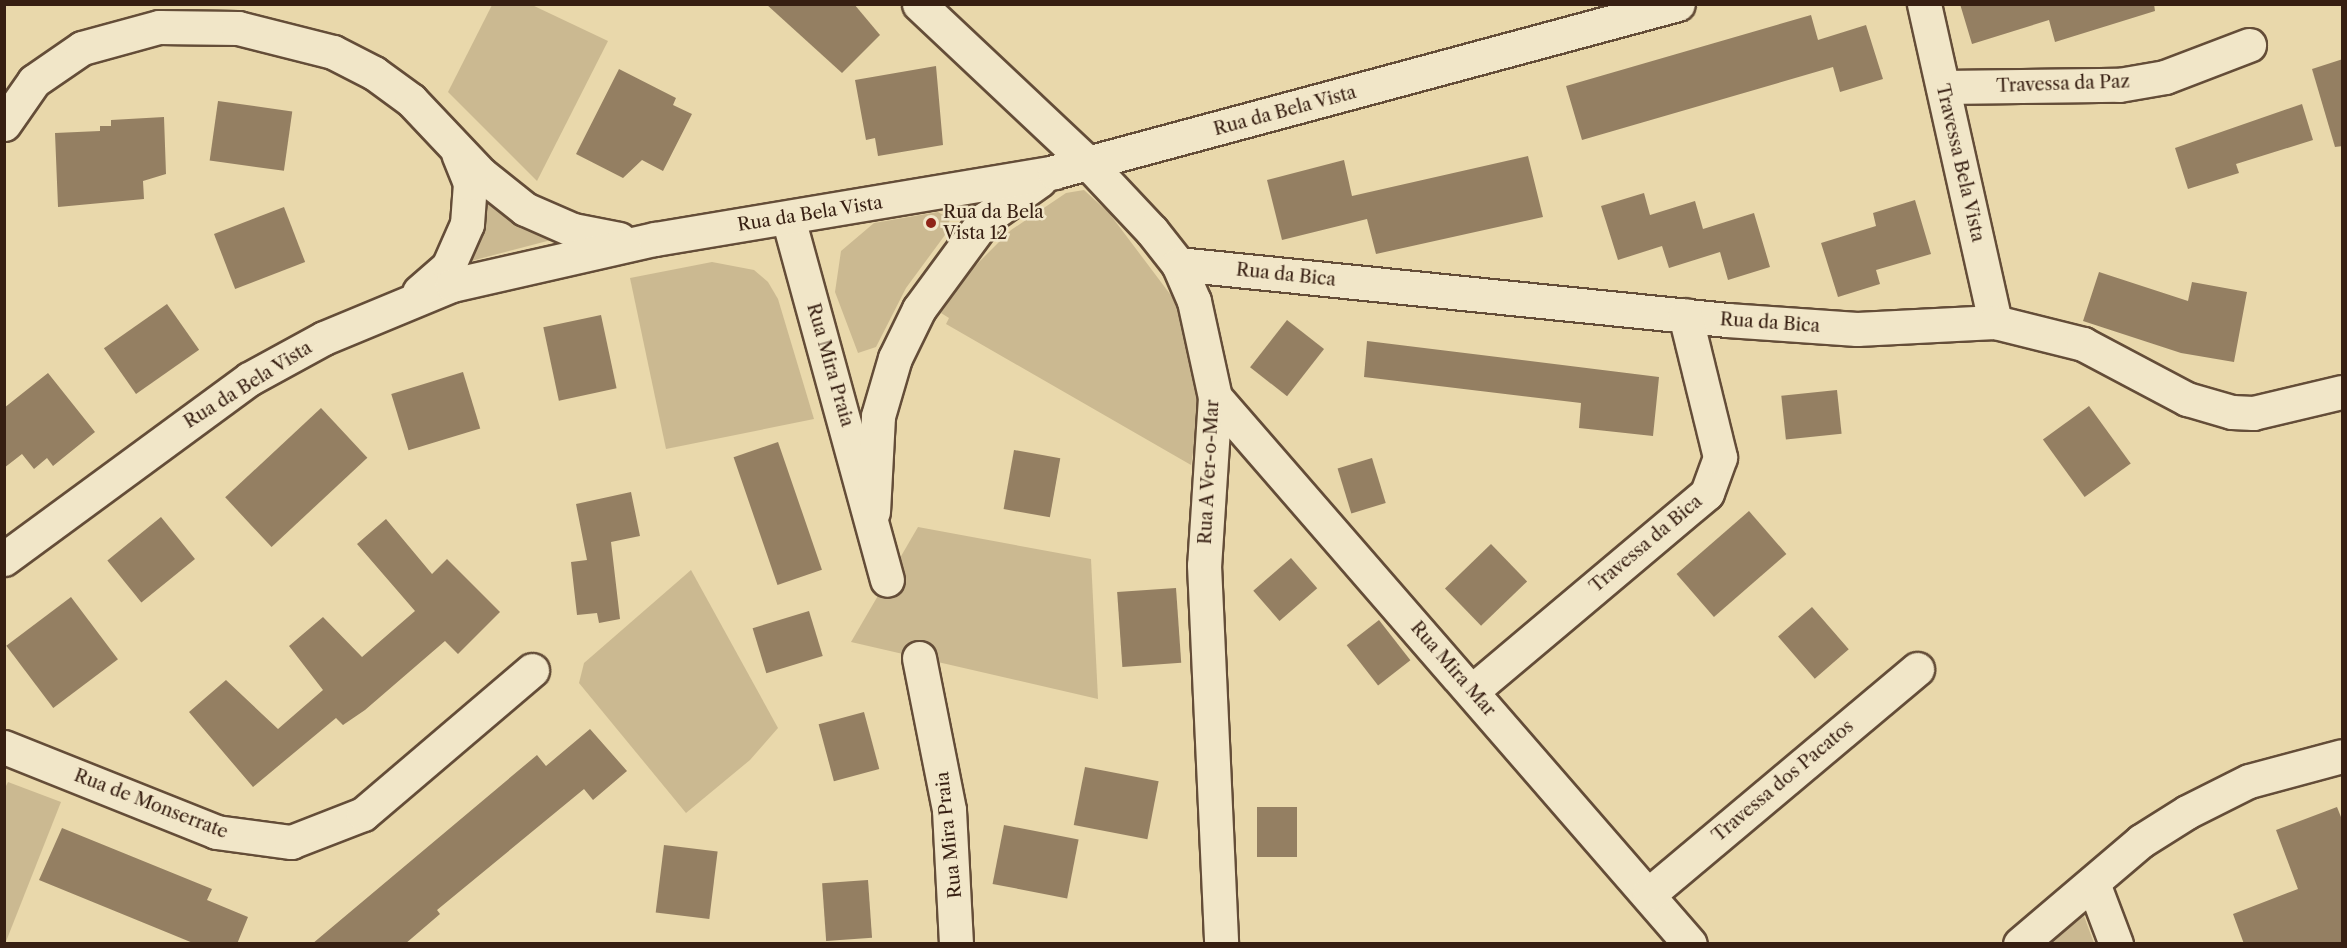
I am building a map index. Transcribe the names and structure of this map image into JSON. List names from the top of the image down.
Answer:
{
  "streets": {
    "street": [
      "Travessa da Paz",
      "Rua da Bela Vista",
      "Travessa Bela Vista",
      "Rua da Bica",
      "Rua Mira Praia",
      "Rua A Ver-o-Mar",
      "Travessa da Bica",
      "Rua Mira Mar",
      "Travessa dos Pacatos",
      "Rua de Monserrate"
    ]
  },
  "crossings": [
    ["Travessa da Paz", "Travessa Bela Vista"],
    ["Rua da Bela Vista", "Rua Mira Praia"],
    ["Rua da Bela Vista", "Rua A Ver-o-Mar"],
    ["Travessa Bela Vista", "Rua da Bica"],
    ["Rua da Bica", "Rua A Ver-o-Mar"],
    ["Rua da Bica", "Travessa da Bica"],
    ["Rua A Ver-o-Mar", "Rua Mira Mar"],
    ["Travessa da Bica", "Rua Mira Mar"],
    ["Rua Mira Mar", "Travessa dos Pacatos"]
  ],
  "places": ["Rua da Bela Vista 12"]
}
